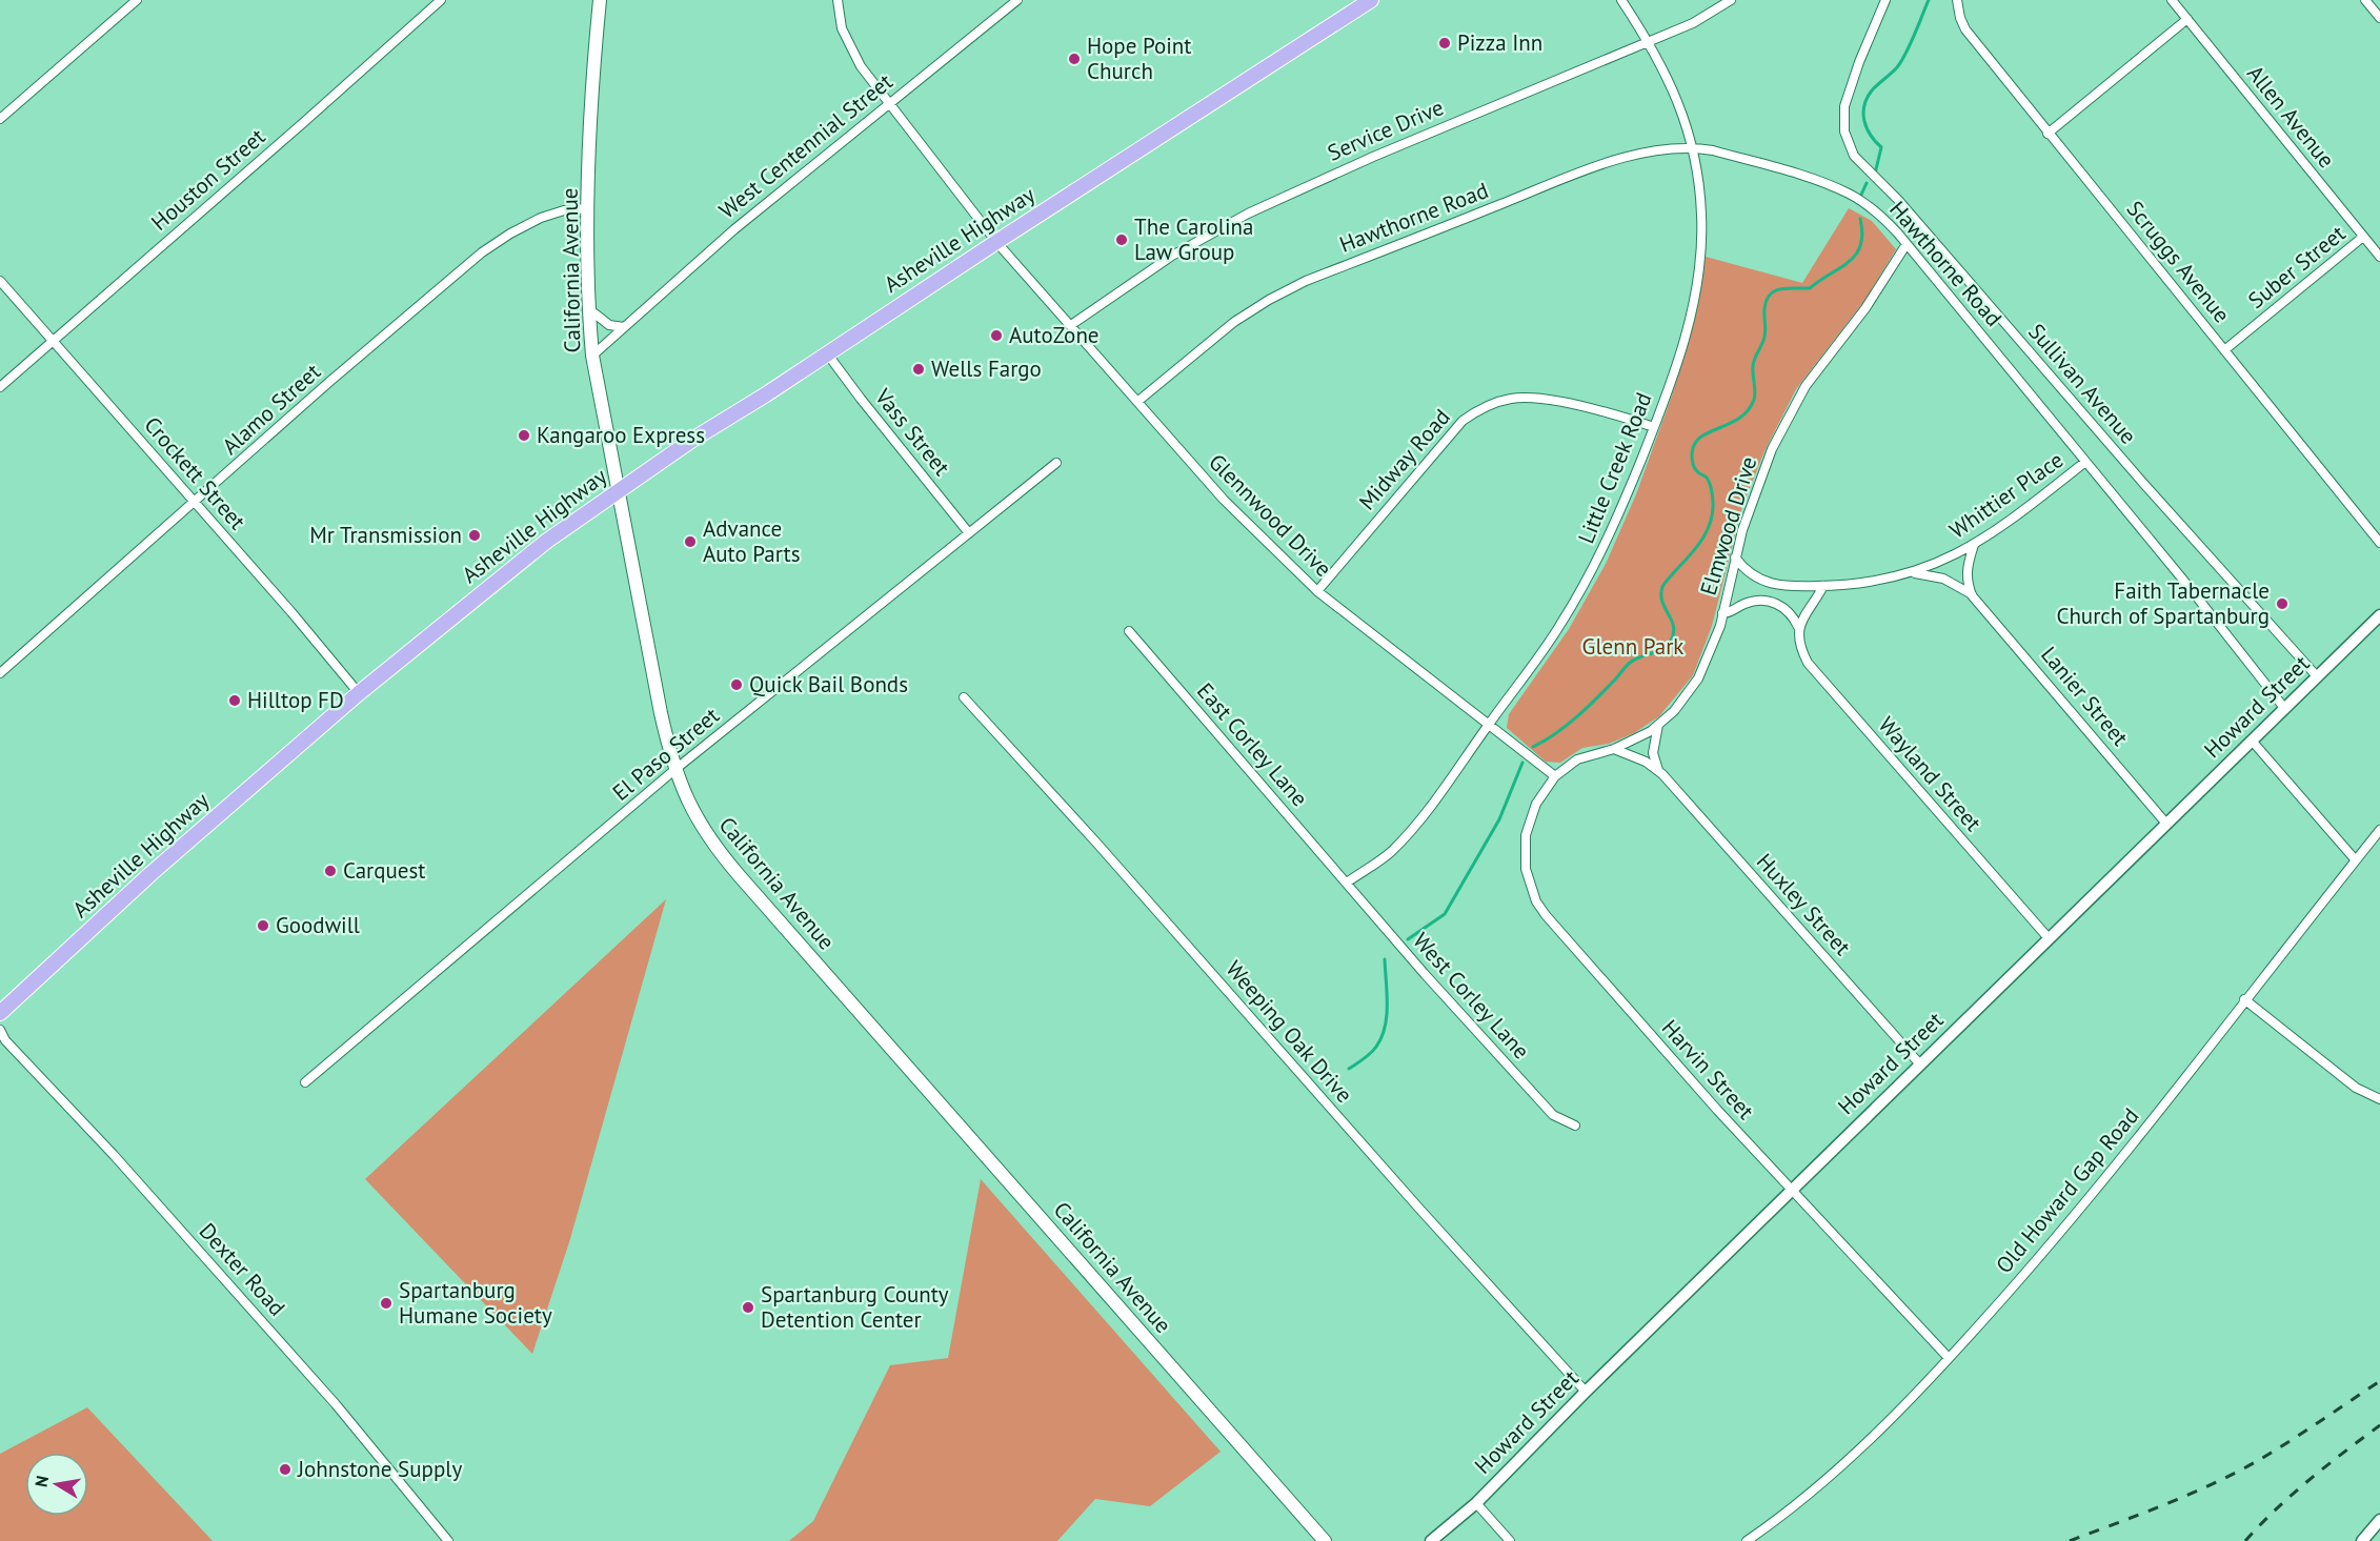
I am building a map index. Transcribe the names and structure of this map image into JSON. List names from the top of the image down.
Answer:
{
  "streets": {
    "main road": ["Asheville Highway", "California Avenue"],
    "street": [
      "Allen Avenue",
      "Service Drive",
      "West Centennial Street",
      "Houston Street",
      "Hawthorne Road",
      "Scruggs Avenue",
      "Suber Street",
      "Sullivan Avenue",
      "Alamo Street",
      "Vass Street",
      "Midway Road",
      "Little Creek Road",
      "Crockett Street",
      "Whittier Place",
      "Glennwood Drive",
      "Elmwood Drive",
      "Lanier Street",
      "Howard Street",
      "East Corley Lane",
      "El Paso Street",
      "Wayland Street",
      "Huxley Street",
      "West Corley Lane",
      "Weeping Oak Drive",
      "Harvin Street",
      "Old Howard Gap Road",
      "Dexter Road"
    ]
  },
  "crossings": [
    ["Allen Avenue", "Suber Street"],
    ["Service Drive", "Little Creek Road"],
    ["Service Drive", "Glennwood Drive"],
    ["West Centennial Street", "California Avenue"],
    ["West Centennial Street", "Glennwood Drive"],
    ["Houston Street", "Crockett Street"],
    ["Hawthorne Road", "Little Creek Road"],
    ["Hawthorne Road", "Whittier Place"],
    ["Hawthorne Road", "Glennwood Drive"],
    ["Hawthorne Road", "Elmwood Drive"],
    ["Hawthorne Road", "Howard Street"],
    ["Asheville Highway", "California Avenue"],
    ["Asheville Highway", "Vass Street"],
    ["Asheville Highway", "Crockett Street"],
    ["Asheville Highway", "Glennwood Drive"],
    ["Scruggs Avenue", "Suber Street"],
    ["California Avenue", "Alamo Street"],
    ["California Avenue", "El Paso Street"],
    ["Sullivan Avenue", "Howard Street"],
    ["Alamo Street", "Crockett Street"],
    ["Vass Street", "El Paso Street"],
    ["Midway Road", "Little Creek Road"],
    ["Midway Road", "Glennwood Drive"],
    ["Little Creek Road", "Glennwood Drive"],
    ["Little Creek Road", "East Corley Lane"],
    ["Little Creek Road", "West Corley Lane"],
    ["Whittier Place", "Elmwood Drive"],
    ["Whittier Place", "Lanier Street"],
    ["Glennwood Drive", "Elmwood Drive"],
    ["Glennwood Drive", "Harvin Street"],
    ["Elmwood Drive", "Wayland Street"],
    ["Elmwood Drive", "Huxley Street"],
    ["Elmwood Drive", "Harvin Street"],
    ["Lanier Street", "Howard Street"],
    ["Howard Street", "Wayland Street"],
    ["Howard Street", "Huxley Street"],
    ["Howard Street", "Weeping Oak Drive"],
    ["Howard Street", "Harvin Street"],
    ["East Corley Lane", "West Corley Lane"],
    ["Harvin Street", "Old Howard Gap Road"]
  ],
  "parks": ["Glenn Park"],
  "places": [
    "Pizza Inn",
    "Hope Point Church",
    "The Carolina Law Group",
    "AutoZone",
    "Wells Fargo",
    "Kangaroo Express",
    "Mr Transmission",
    "Advance Auto Parts",
    "Faith Tabernacle Church of Spartanburg",
    "Quick Bail Bonds",
    "Hilltop FD",
    "Carquest",
    "Goodwill",
    "Spartanburg Humane Society",
    "Spartanburg County Detention Center",
    "Johnstone Supply"
  ],
  "north": "left"
}
